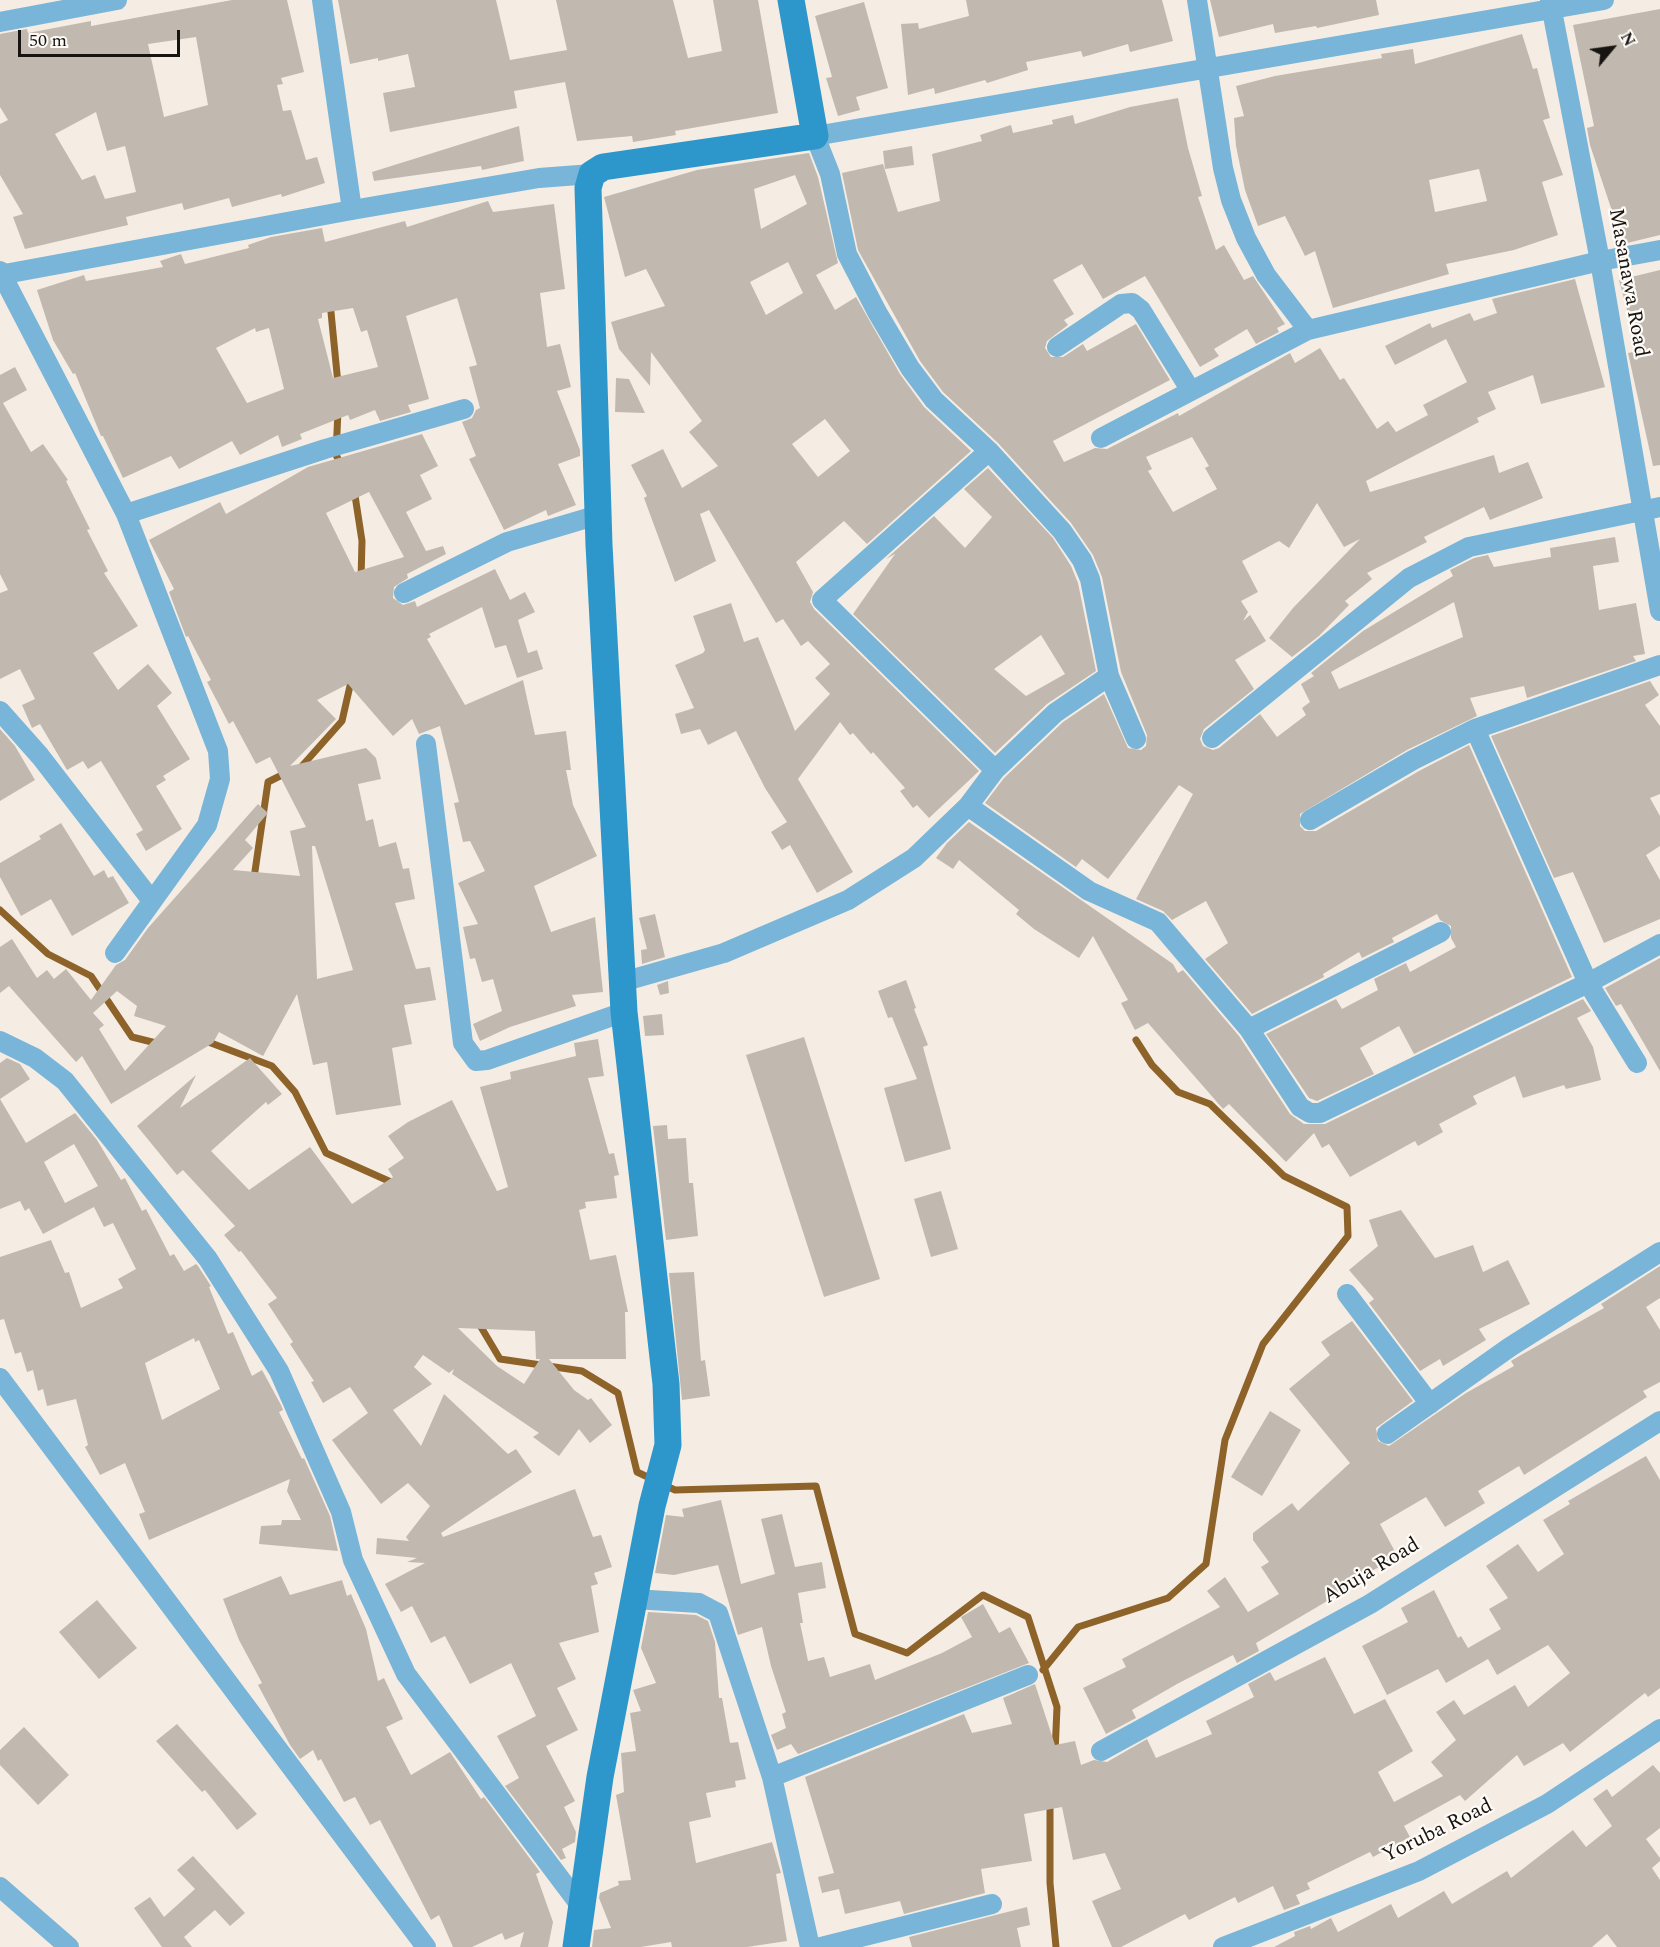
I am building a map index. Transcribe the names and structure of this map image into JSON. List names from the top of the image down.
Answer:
{
  "streets": {
    "street": ["Masanawa Road", "Abuja Road", "Yoruba Road"]
  },
  "scale_bar": "50 m",
  "north": "top right"
}
